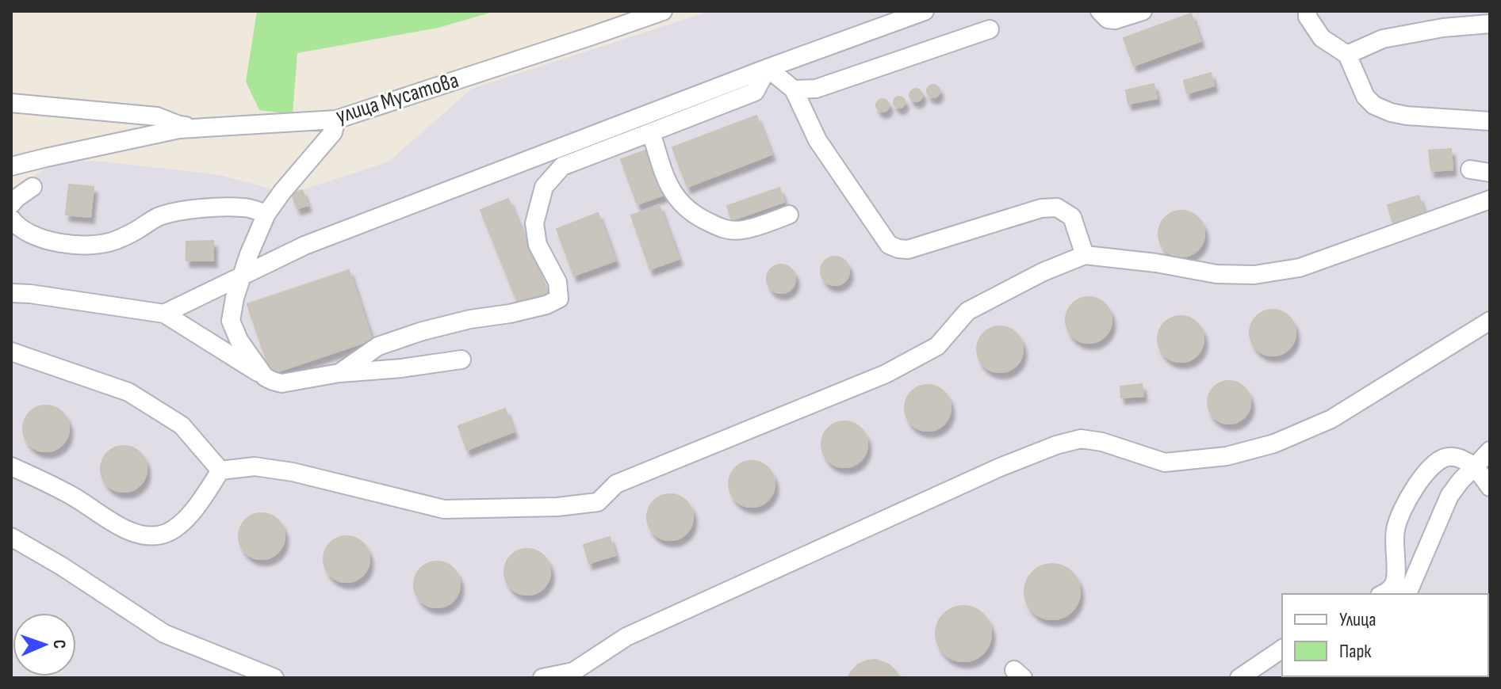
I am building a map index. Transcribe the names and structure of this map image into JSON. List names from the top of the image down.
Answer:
{
  "streets": {
    "street": ["улица Мусатова"]
  },
  "legend": ["Улица", "Парк"],
  "north": "right"
}
